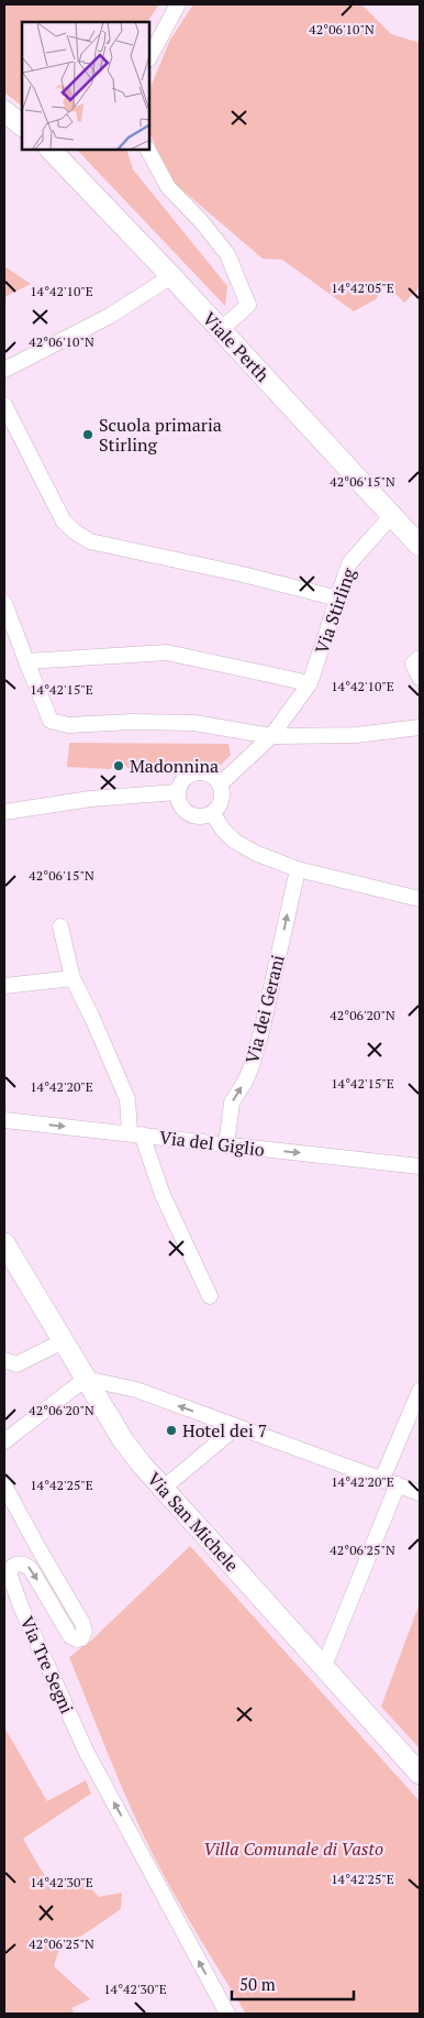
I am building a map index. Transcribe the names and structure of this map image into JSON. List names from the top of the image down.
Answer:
{
  "streets": {
    "street": [
      "Viale Perth",
      "Via Stirling",
      "Via dei Gerani",
      "Via del Giglio",
      "Via San Michele",
      "Via Tre Segni"
    ]
  },
  "crossings": [
    ["Viale Perth", "Via Stirling"],
    ["Via dei Gerani", "Via del Giglio"]
  ],
  "one_way": ["Via dei Gerani", "Via del Giglio"],
  "parks": ["Villa Comunale di Vasto"],
  "places": ["Scuola primaria Stirling", "Madonnina", "Hotel dei 7"],
  "scale_bar": "50 m",
  "coordinates": [
    "42°06'10\"N",
    "14°42'05\"E",
    "14°42'10\"E",
    "42°06'15\"N",
    "14°42'15\"E",
    "42°06'20\"N",
    "14°42'20\"E",
    "14°42'25\"E",
    "42°06'25\"N",
    "14°42'30\"E"
  ]
}
